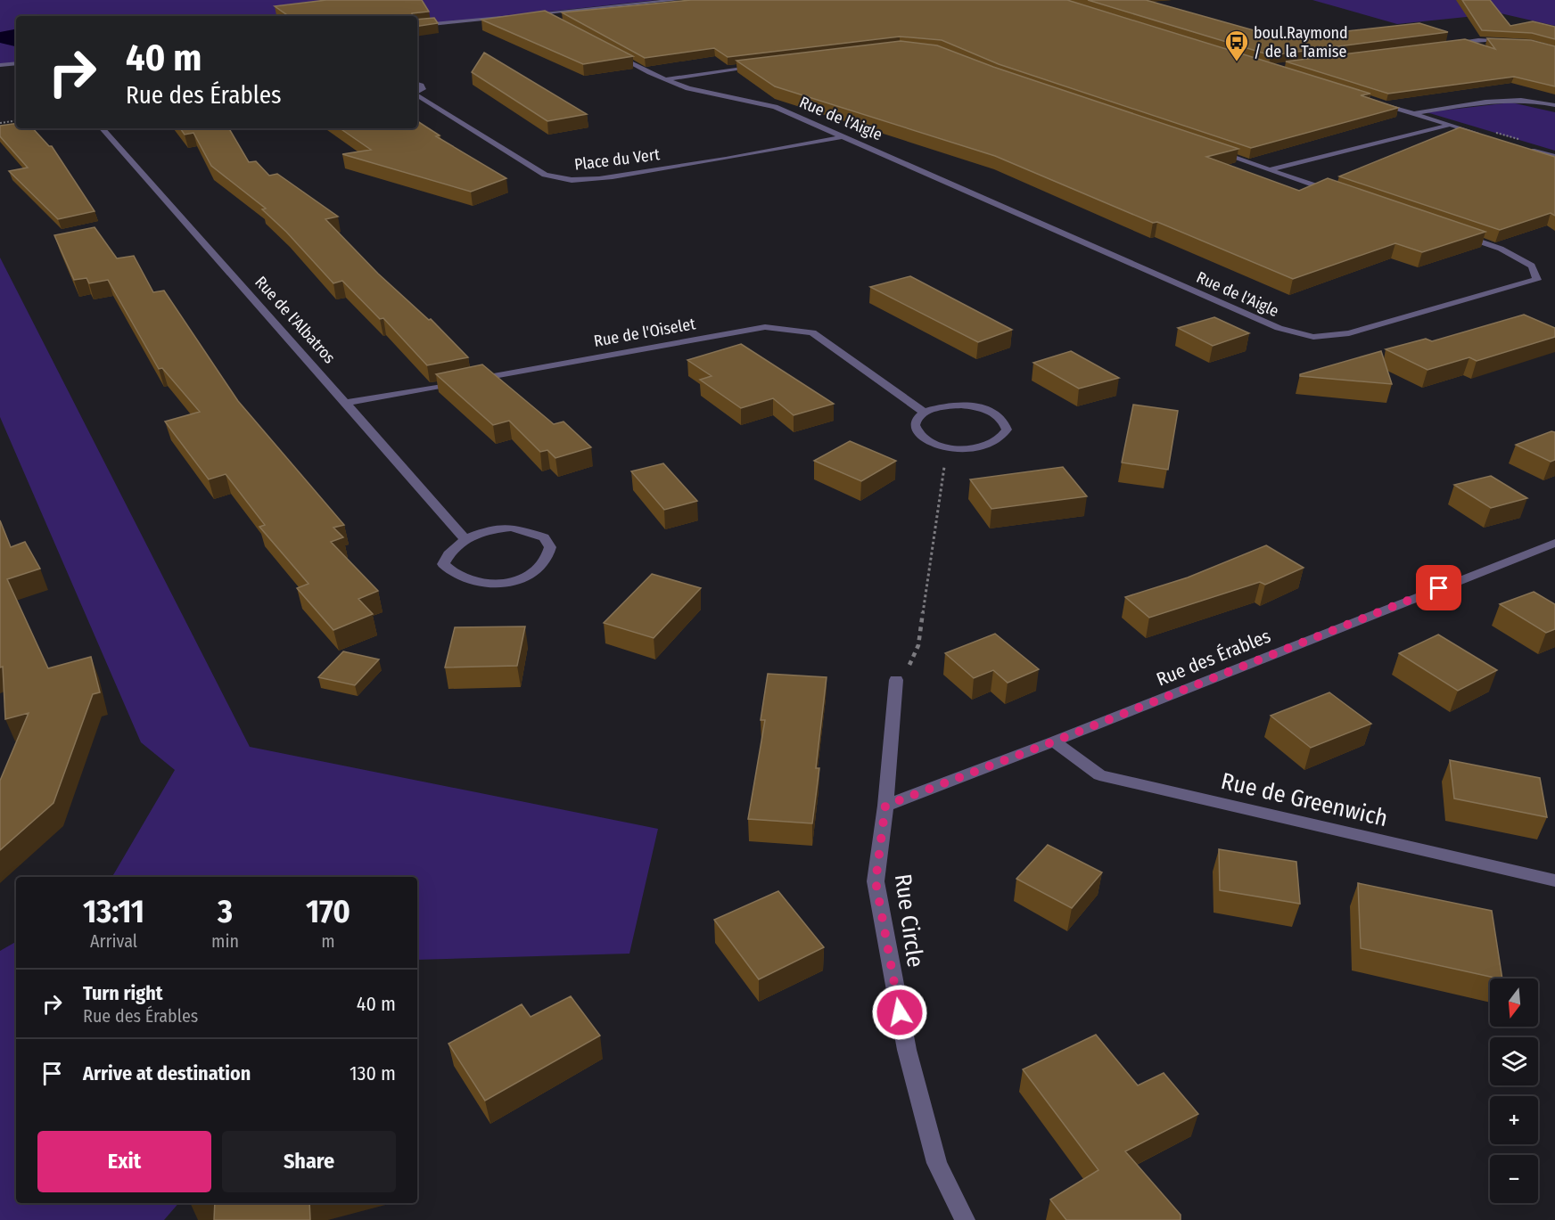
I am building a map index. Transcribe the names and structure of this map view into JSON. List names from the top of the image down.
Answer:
{
  "streets": {
    "street": [
      "Rue de l'Aigle",
      "Place du Vert",
      "Rue de l'Albatros",
      "Rue de l'Oiselet",
      "Rue des Érables",
      "Rue de Greenwich",
      "Rue Circle"
    ]
  },
  "crossings": [
    ["Rue de l'Aigle", "Place du Vert"],
    ["Rue de l'Albatros", "Rue de l'Oiselet"],
    ["Rue des Érables", "Rue de Greenwich"],
    ["Rue des Érables", "Rue Circle"]
  ],
  "places": {
    "bus stop": ["boul.Raymond / de la Tamise"]
  },
  "north": "bottom",
  "page": {
    "turn": ["40 m", "Rue des Érables"],
    "eta": [
      "13:11",
      "Arrival",
      "3",
      "min",
      "170",
      "m"
    ],
    "list": [
      {
        "name": "Turn right",
        "note": "Rue des Érables",
        "value": "40 m"
      },
      {
        "name": "Arrive at destination",
        "value": "130 m"
      }
    ],
    "map_buttons": ["+", "−"],
    "buttons": ["Exit", "Share"]
  }
}
